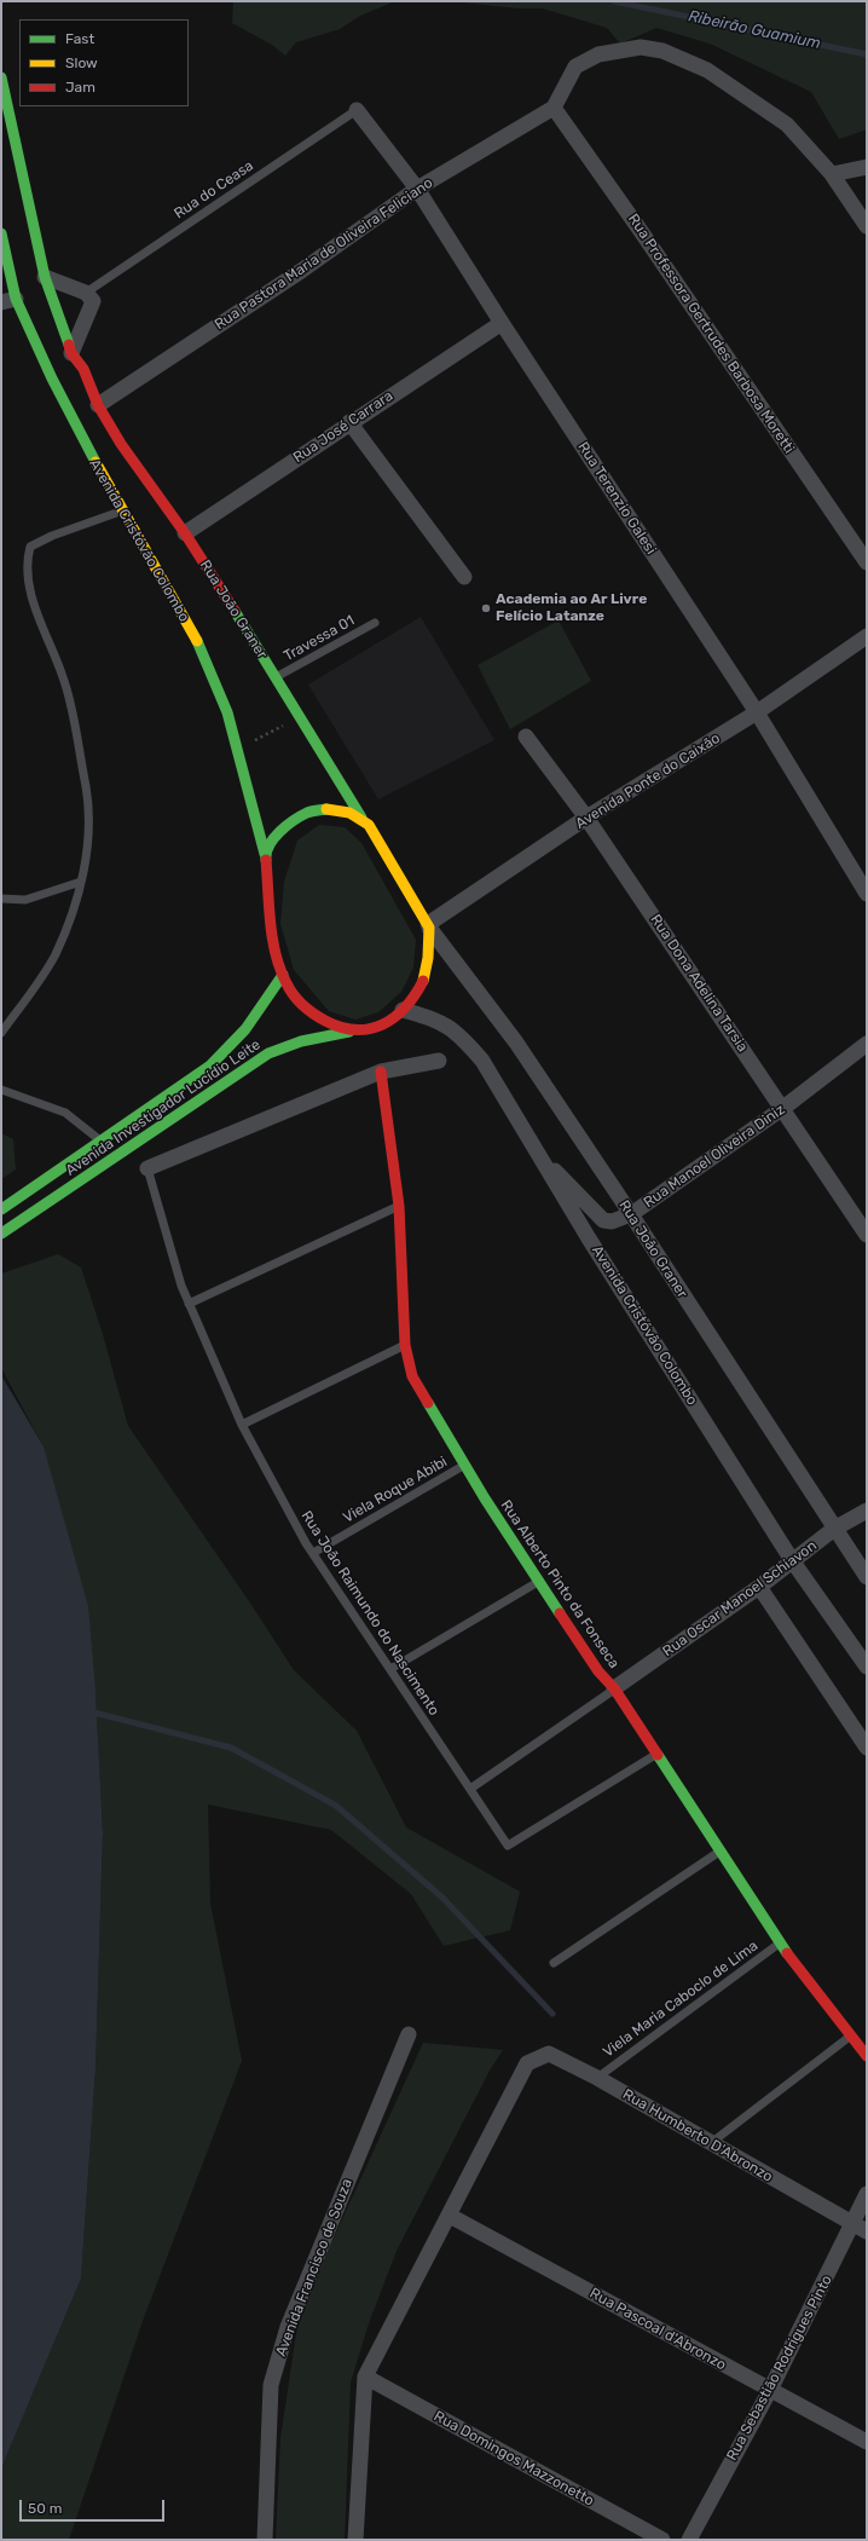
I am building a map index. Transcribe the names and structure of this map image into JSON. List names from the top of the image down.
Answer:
{
  "streets": {
    "main road": [
      "Avenida Cristóvão Colombo",
      "Rua João Graner",
      "Avenida Investigador Lucídio Leite",
      "Rua Alberto Pinto da Fonseca"
    ],
    "street": [
      "Rua Pastora Maria de Oliveira Feliciano",
      "Rua Professora Gertrudes Barbosa Moretti",
      "Rua José Carrara",
      "Rua Terenzio Galesi",
      "Avenida Ponte do Caixão",
      "Rua Dona Adelina Tarsia",
      "Rua Manoel Oliveira Diniz",
      "Rua Oscar Manoel Schiavon",
      "Rua Humberto D'Abronzo",
      "Avenida Francisco de Souza",
      "Rua Pascoal d'Abronzo",
      "Rua Sebastião Rodrigues Pinto",
      "Rua Domingos Mazzonetto"
    ],
    "lane": [
      "Rua do Ceasa",
      "Travessa 01",
      "Viela Roque Abibi",
      "Rua João Raimundo do Nascimento",
      "Viela Maria Caboclo de Lima"
    ]
  },
  "crossings": [
    ["Rua do Ceasa", "Rua Terenzio Galesi"],
    ["Rua Pastora Maria de Oliveira Feliciano", "Rua Professora Gertrudes Barbosa Moretti"],
    ["Rua Pastora Maria de Oliveira Feliciano", "Rua Terenzio Galesi"],
    ["Rua Pastora Maria de Oliveira Feliciano", "Rua João Graner"],
    ["Rua José Carrara", "Rua Terenzio Galesi"],
    ["Rua José Carrara", "Rua João Graner"],
    ["Rua Terenzio Galesi", "Avenida Ponte do Caixão"],
    ["Avenida Cristóvão Colombo", "Avenida Investigador Lucídio Leite"],
    ["Avenida Cristóvão Colombo", "Rua Manoel Oliveira Diniz"],
    ["Avenida Cristóvão Colombo", "Rua Oscar Manoel Schiavon"],
    ["Rua João Graner", "Travessa 01"],
    ["Rua João Graner", "Avenida Ponte do Caixão"],
    ["Rua João Graner", "Avenida Investigador Lucídio Leite"],
    ["Rua João Graner", "Rua Manoel Oliveira Diniz"],
    ["Rua João Graner", "Rua Oscar Manoel Schiavon"],
    ["Avenida Ponte do Caixão", "Rua Dona Adelina Tarsia"],
    ["Avenida Ponte do Caixão", "Avenida Investigador Lucídio Leite"],
    ["Rua Dona Adelina Tarsia", "Rua Manoel Oliveira Diniz"],
    ["Viela Roque Abibi", "Rua Alberto Pinto da Fonseca"],
    ["Viela Roque Abibi", "Rua João Raimundo do Nascimento"],
    ["Rua Alberto Pinto da Fonseca", "Rua Oscar Manoel Schiavon"],
    ["Rua Alberto Pinto da Fonseca", "Rua João Raimundo do Nascimento"],
    ["Rua Alberto Pinto da Fonseca", "Viela Maria Caboclo de Lima"],
    ["Viela Maria Caboclo de Lima", "Rua Humberto D'Abronzo"],
    ["Rua Humberto D'Abronzo", "Rua Pascoal d'Abronzo"],
    ["Rua Humberto D'Abronzo", "Rua Sebastião Rodrigues Pinto"],
    ["Rua Pascoal d'Abronzo", "Rua Sebastião Rodrigues Pinto"]
  ],
  "water": ["Ribeirão Guamium"],
  "places": ["Academia ao Ar Livre Felício Latanze"],
  "legend": ["Fast", "Slow", "Jam"],
  "scale_bar": "50 m"
}
